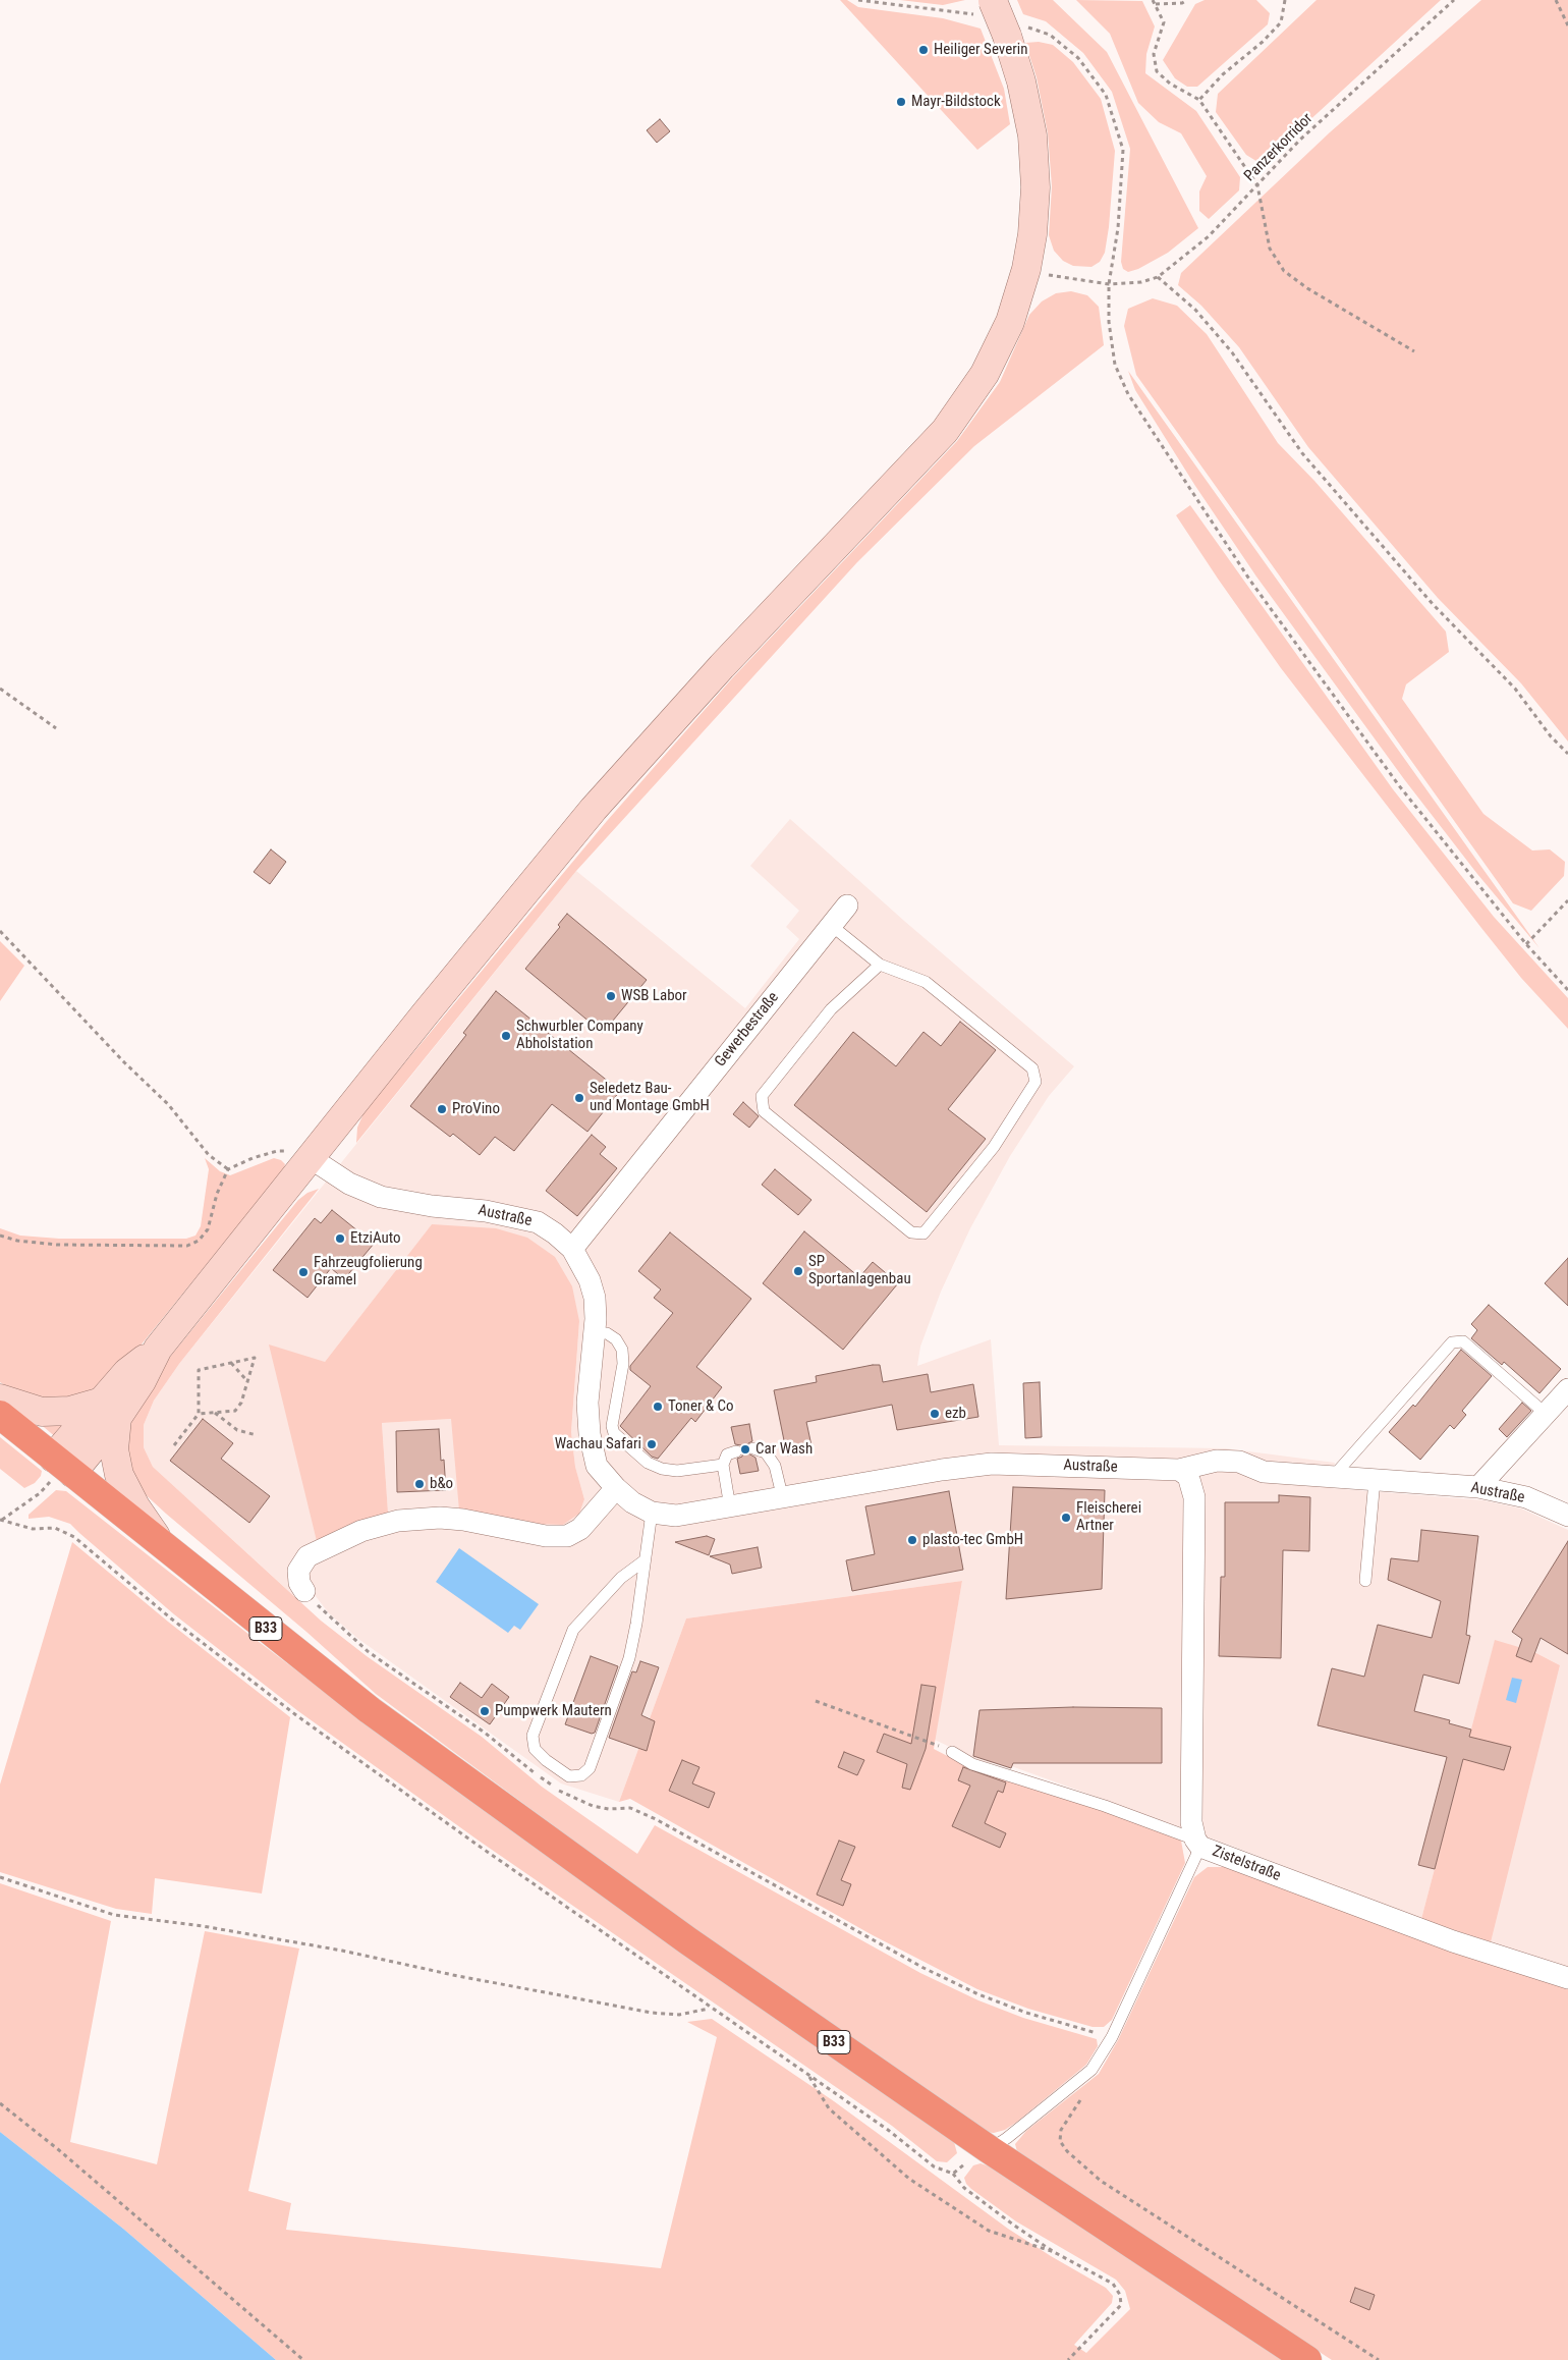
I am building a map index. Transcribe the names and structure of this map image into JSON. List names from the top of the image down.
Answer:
{
  "streets": {
    "highway": ["B33"],
    "street": ["Gewerbestraße", "Austraße", "Zistelstraße"],
    "path": ["Panzerkorridor"]
  },
  "crossings": [
    ["Gewerbestraße", "Austraße"],
    ["Austraße", "Zistelstraße"]
  ],
  "places": [
    "Heiliger Severin",
    "Mayr-Bildstock",
    "WSB Labor",
    "Schwurbler Company Abholstation",
    "Seledetz Bau- und Montage GmbH",
    "ProVino",
    "EtziAuto",
    "SP Sportanlagenbau",
    "Fahrzeugfolierung Gramel",
    "Toner & Co",
    "ezb",
    "Wachau Safari",
    "Car Wash",
    "b&o",
    "Fleischerei Artner",
    "plasto-tec GmbH",
    "Pumpwerk Mautern"
  ]
}
